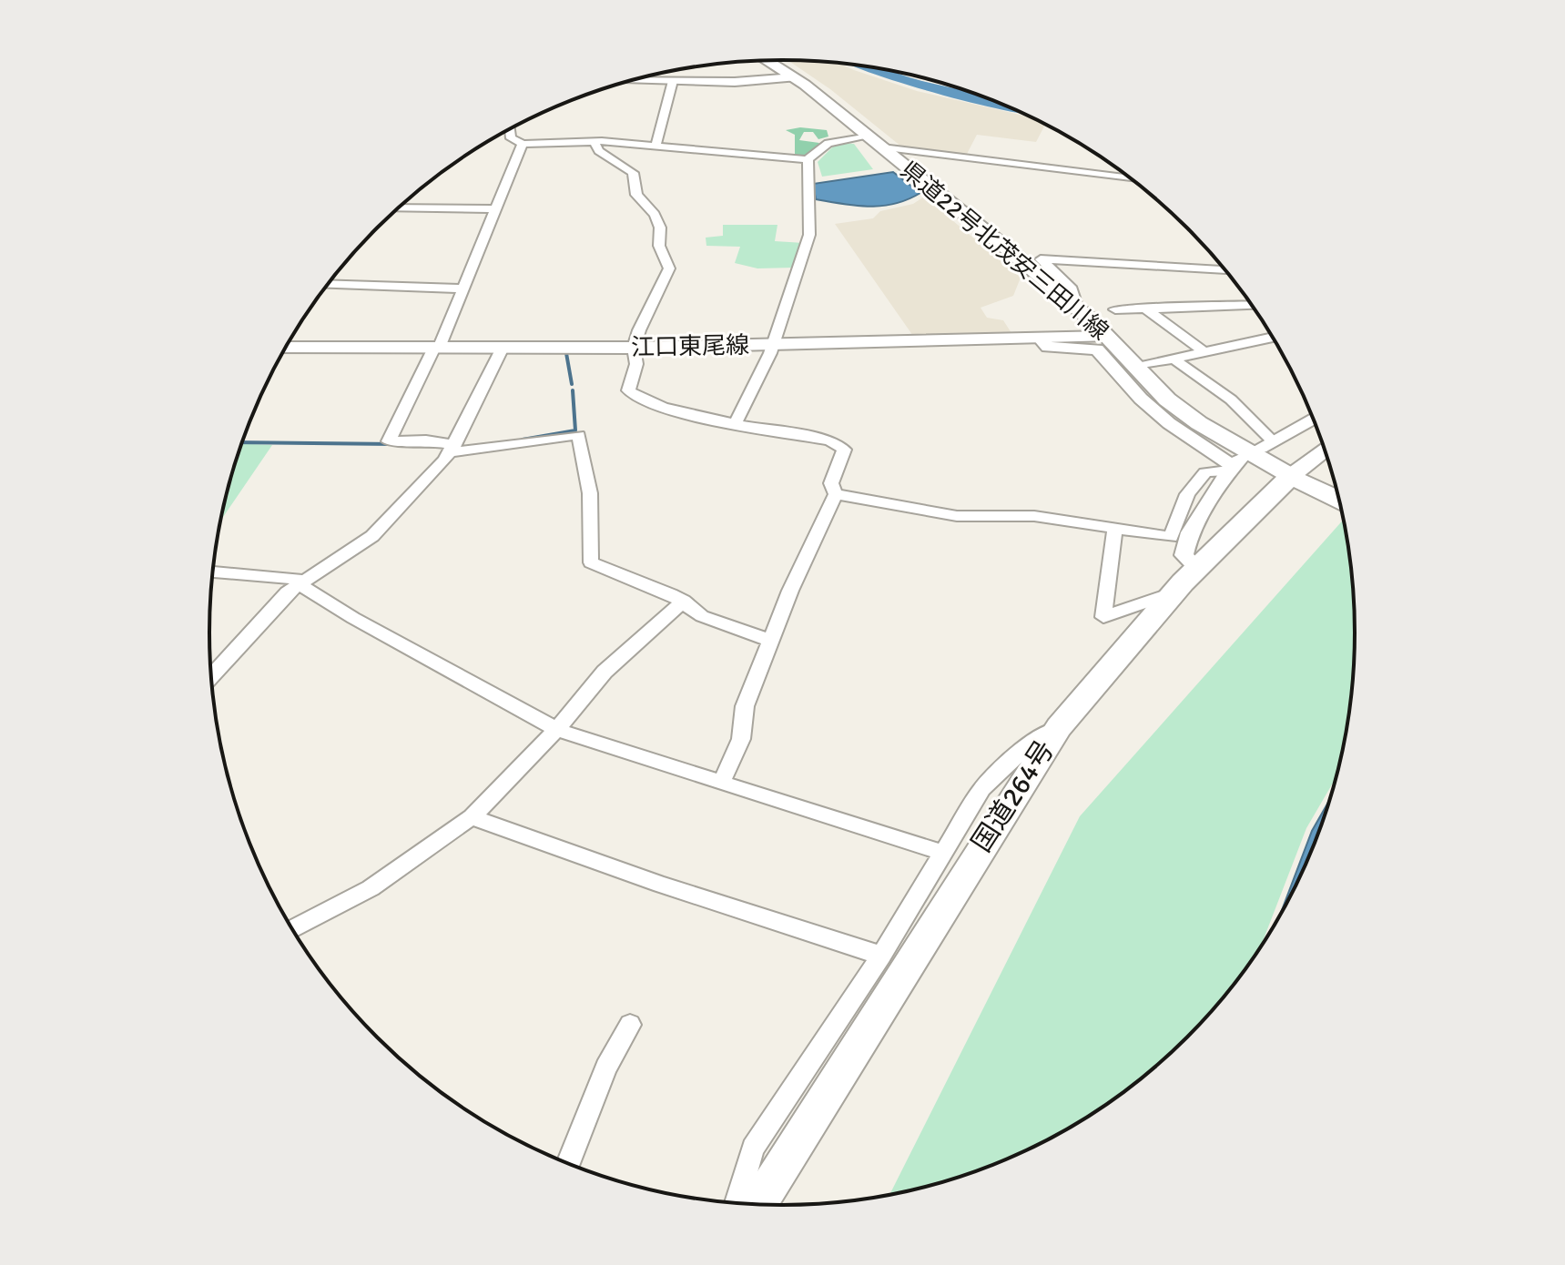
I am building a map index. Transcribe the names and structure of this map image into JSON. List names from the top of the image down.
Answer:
{
  "streets": {
    "highway": ["国道264号"],
    "main road": ["県道22号北茂安三田川線", "江口東尾線"]
  },
  "crossings": [
    ["県道22号北茂安三田川線", "江口東尾線"],
    ["県道22号北茂安三田川線", "国道264号"]
  ]
}
